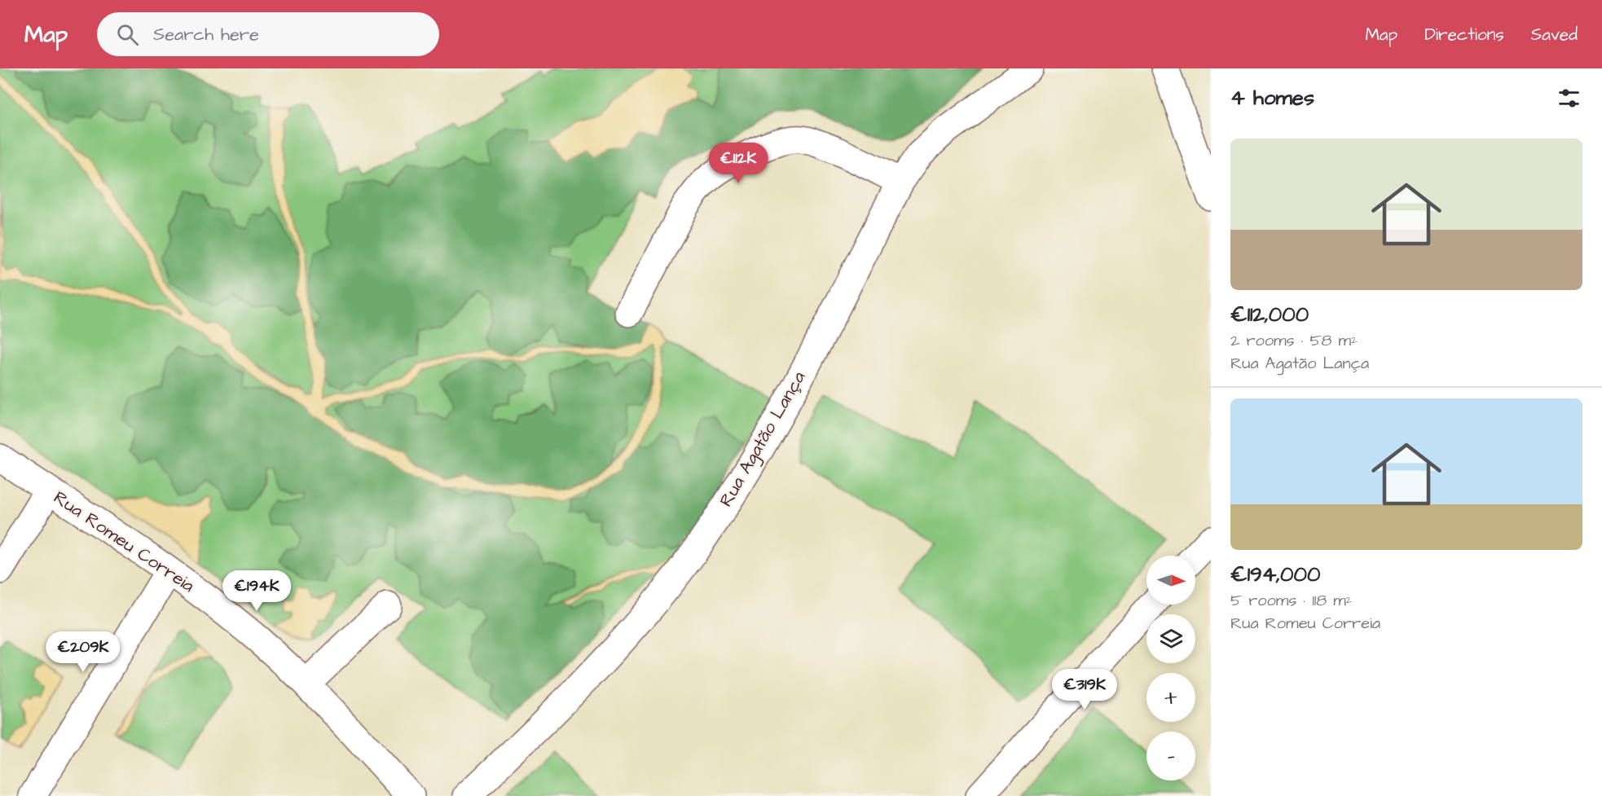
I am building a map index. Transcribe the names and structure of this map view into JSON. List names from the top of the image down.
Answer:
{
  "streets": {
    "street": ["Rua Agatão Lança", "Rua Romeu Correia"]
  },
  "north": "right",
  "page": {
    "header": "Map",
    "search": "Search here",
    "nav": ["Map", "Directions", "Saved"],
    "heading": "4 homes",
    "list": [
      {
        "name": "€112,000",
        "note": "2 rooms · 58 m² · Rua Agatão Lança"
      },
      {
        "name": "€194,000",
        "note": "5 rooms · 118 m² · Rua Romeu Correia"
      }
    ],
    "price": [
      "€112K",
      "€194K",
      "€209K",
      "€319K"
    ],
    "map_buttons": ["+", "−"]
  }
}
